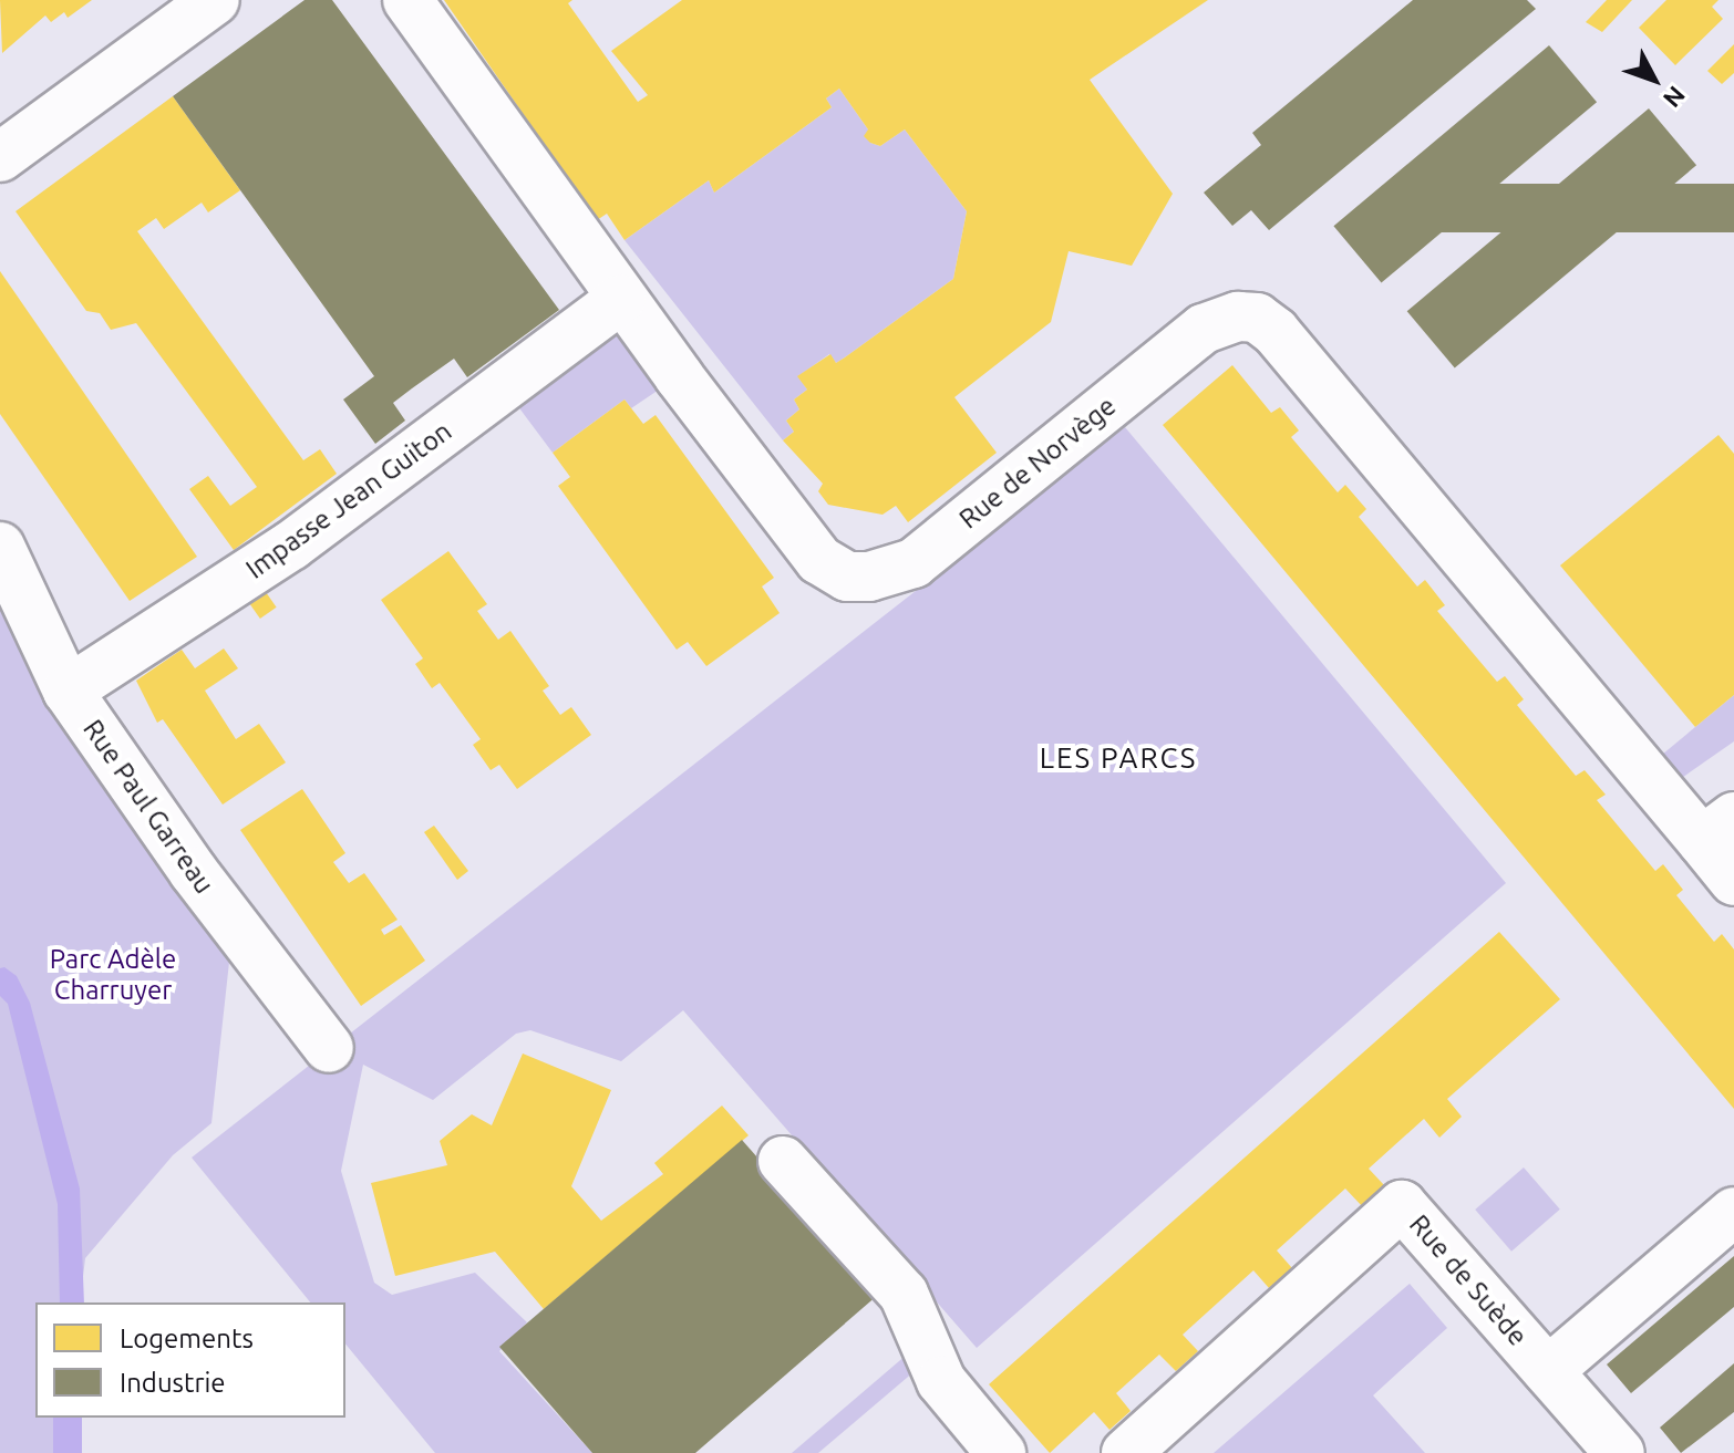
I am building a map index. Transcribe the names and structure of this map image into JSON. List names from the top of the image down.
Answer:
{
  "streets": {
    "street": [
      "Rue de Norvège",
      "Impasse Jean Guiton",
      "Rue Paul Garreau",
      "Rue de Suède"
    ]
  },
  "crossings": [
    ["Rue de Norvège", "Impasse Jean Guiton"],
    ["Impasse Jean Guiton", "Rue Paul Garreau"]
  ],
  "districts": ["LES PARCS"],
  "parks": ["Parc Adèle Charruyer"],
  "legend": ["Logements", "Industrie"],
  "north": "bottom right"
}
